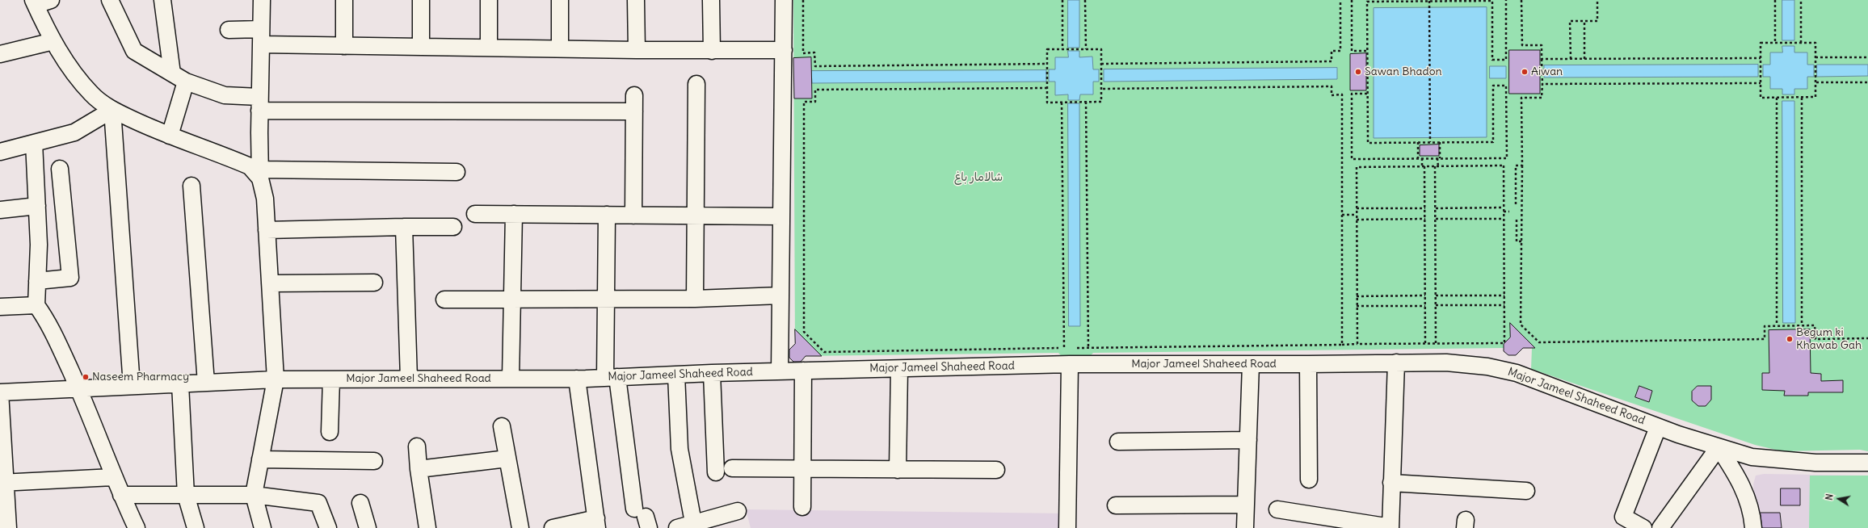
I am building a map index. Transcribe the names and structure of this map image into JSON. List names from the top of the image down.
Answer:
{
  "streets": {
    "street": ["Major Jameel Shaheed Road"]
  },
  "parks": ["شالامار باغ"],
  "places": [
    "Sawan Bhadon",
    "Aiwan",
    "Begum ki Khawab Gah",
    "Naseem Pharmacy"
  ],
  "north": "left"
}
